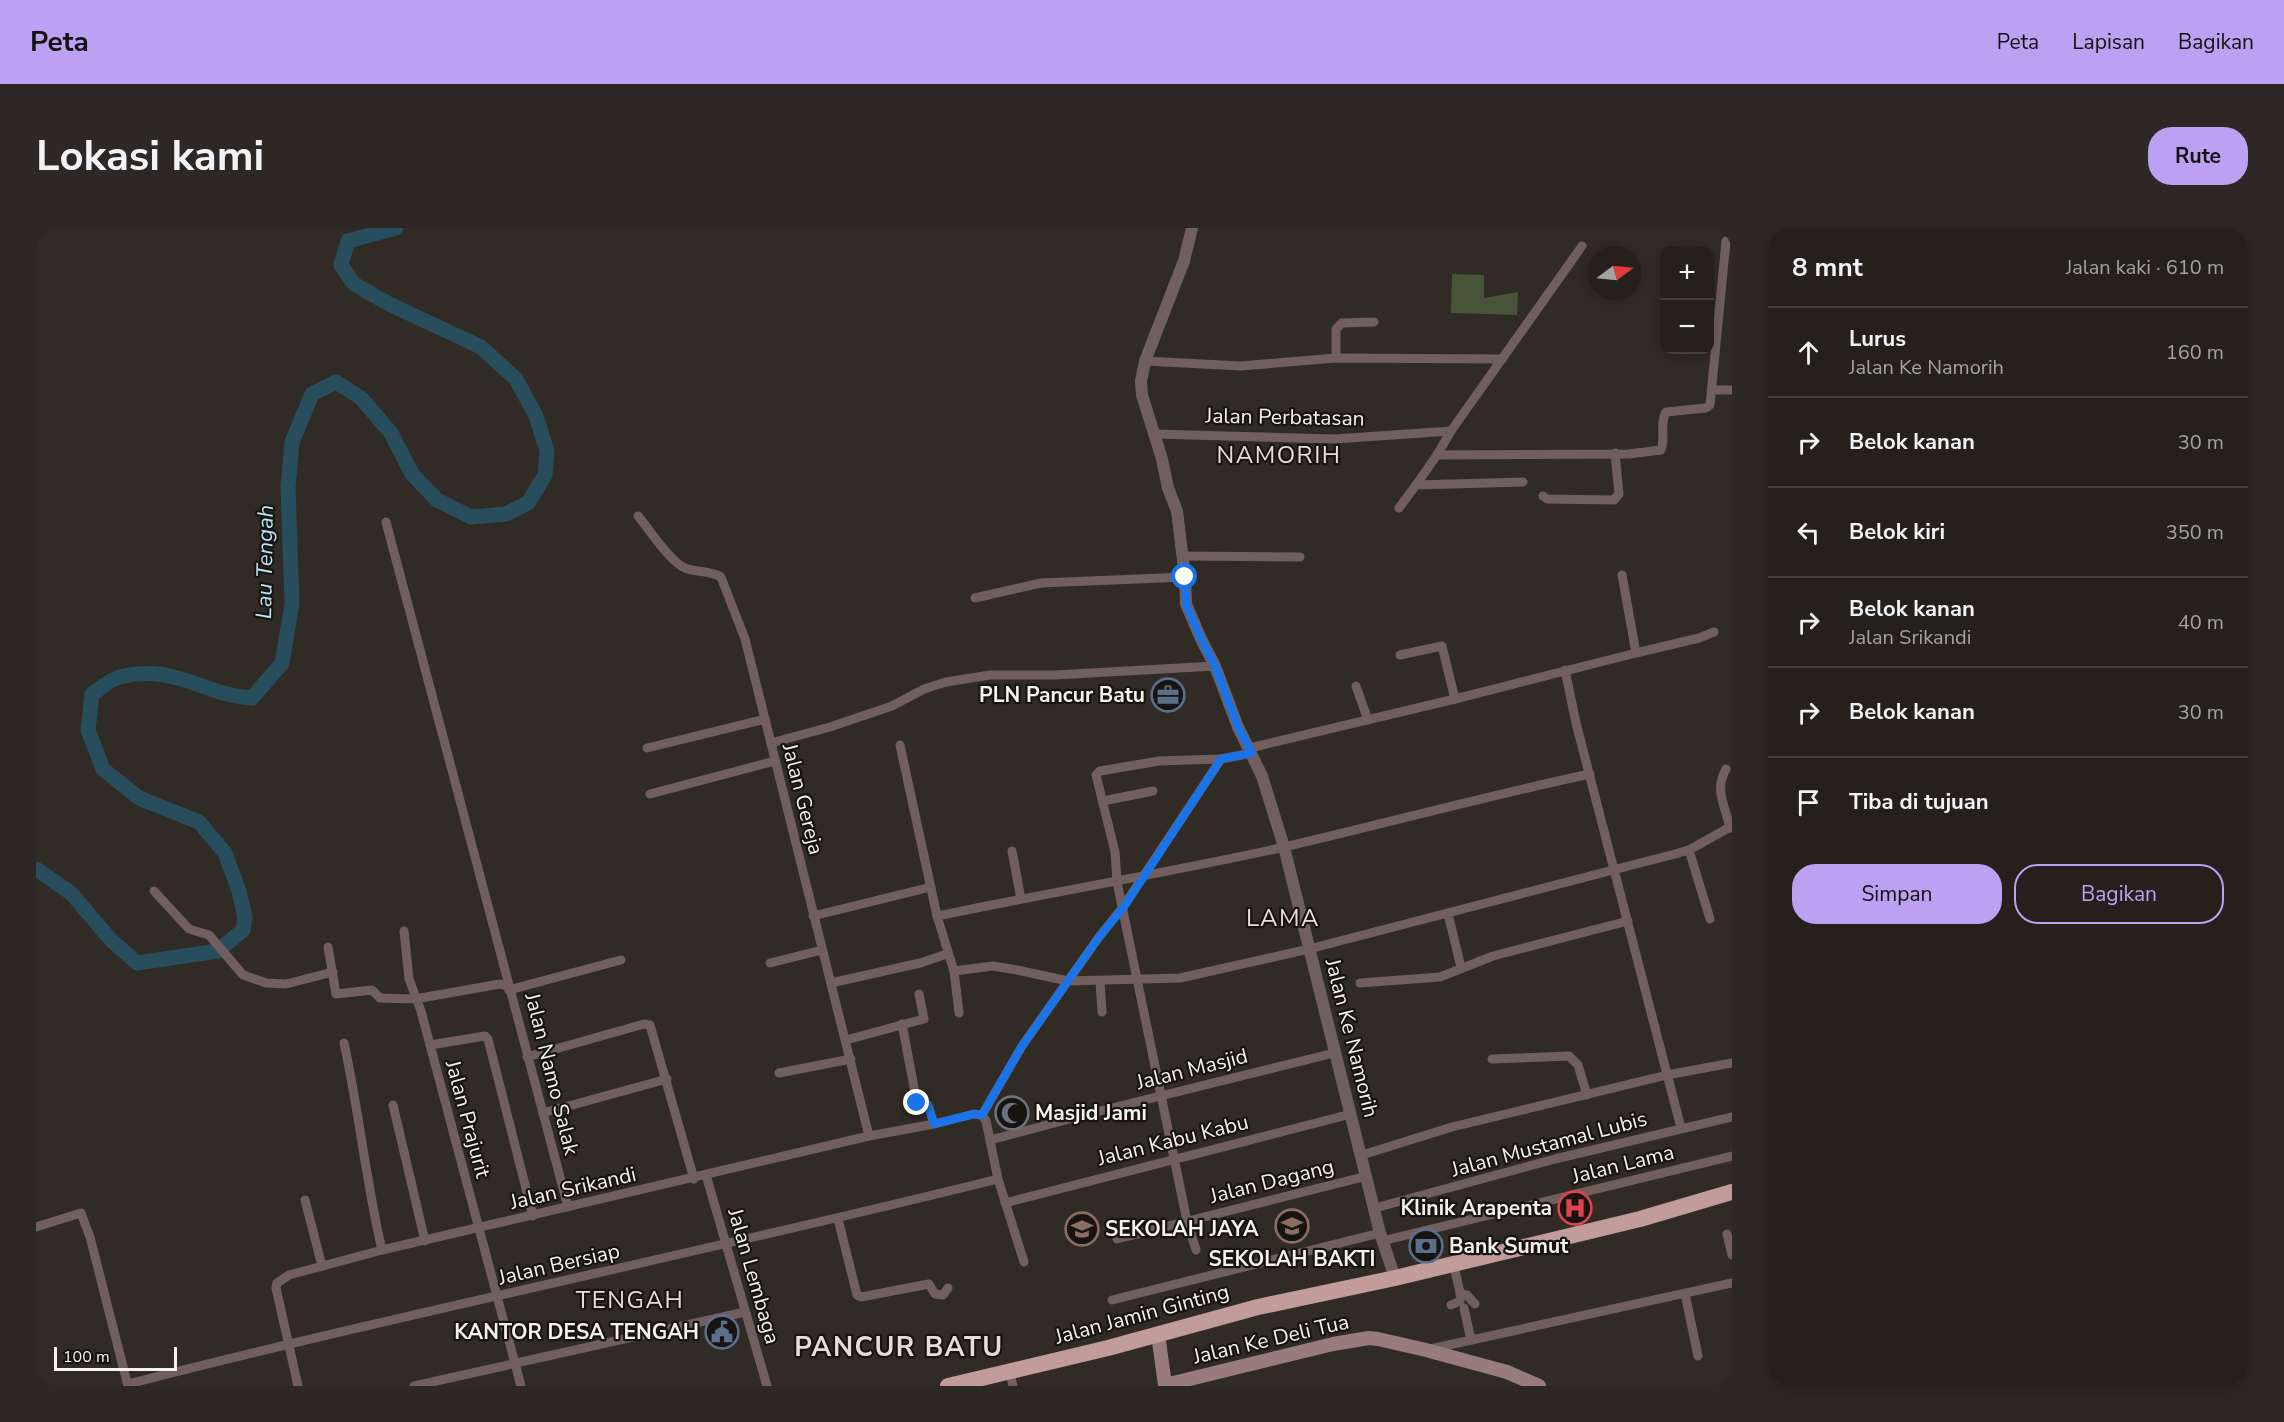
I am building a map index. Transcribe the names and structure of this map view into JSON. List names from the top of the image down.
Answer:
{
  "streets": {
    "highway": ["Jalan Jamin Ginting"],
    "main road": ["Jalan Ke Deli Tua"],
    "street": [
      "Jalan Perbatasan",
      "Jalan Gereja",
      "Jalan Ke Namorih",
      "Jalan Masjid",
      "Jalan Namo Salak",
      "Jalan Prajurit",
      "Jalan Kabu Kabu",
      "Jalan Mustamal Lubis",
      "Jalan Lama",
      "Jalan Dagang",
      "Jalan Srikandi",
      "Jalan Bersiap",
      "Jalan Lembaga"
    ]
  },
  "crossings": [
    ["Jalan Perbatasan", "Jalan Ke Namorih"],
    ["Jalan Gereja", "Jalan Srikandi"],
    ["Jalan Ke Namorih", "Jalan Masjid"],
    ["Jalan Ke Namorih", "Jalan Kabu Kabu"],
    ["Jalan Ke Namorih", "Jalan Mustamal Lubis"],
    ["Jalan Ke Namorih", "Jalan Lama"],
    ["Jalan Ke Namorih", "Jalan Dagang"],
    ["Jalan Ke Namorih", "Jalan Jamin Ginting"],
    ["Jalan Namo Salak", "Jalan Srikandi"],
    ["Jalan Prajurit", "Jalan Srikandi"],
    ["Jalan Prajurit", "Jalan Bersiap"],
    ["Jalan Srikandi", "Jalan Bersiap"],
    ["Jalan Srikandi", "Jalan Lembaga"],
    ["Jalan Bersiap", "Jalan Lembaga"],
    ["Jalan Jamin Ginting", "Jalan Ke Deli Tua"]
  ],
  "districts": [
    "NAMORIH",
    "LAMA",
    "TENGAH",
    "PANCUR BATU"
  ],
  "water": ["Lau Tengah"],
  "places": {
    "office": ["PLN Pancur Batu"],
    "mosque": ["Masjid Jami"],
    "hospital": ["Klinik Arapenta"],
    "school or university": ["SEKOLAH BAKTI", "SEKOLAH JAYA"],
    "bank": ["Bank Sumut"],
    "public building": ["KANTOR DESA TENGAH"]
  },
  "scale_bar": "100 m",
  "north": "right",
  "page": {
    "header": "Peta",
    "nav": ["Peta", "Lapisan", "Bagikan"],
    "buttons": [
      "Rute",
      ["Simpan", "Bagikan"]
    ],
    "title": "Lokasi kami",
    "heading": ["8 mnt", "Jalan kaki · 610 m"],
    "map_buttons": ["+", "−"],
    "list": [
      ["Lurus", "Jalan Ke Namorih", "160 m"],
      ["Belok kanan", "30 m"],
      ["Belok kiri", "350 m"],
      ["Belok kanan", "Jalan Srikandi", "40 m"],
      ["Belok kanan", "30 m"],
      "Tiba di tujuan"
    ],
    "scale": "100 m"
  }
}
